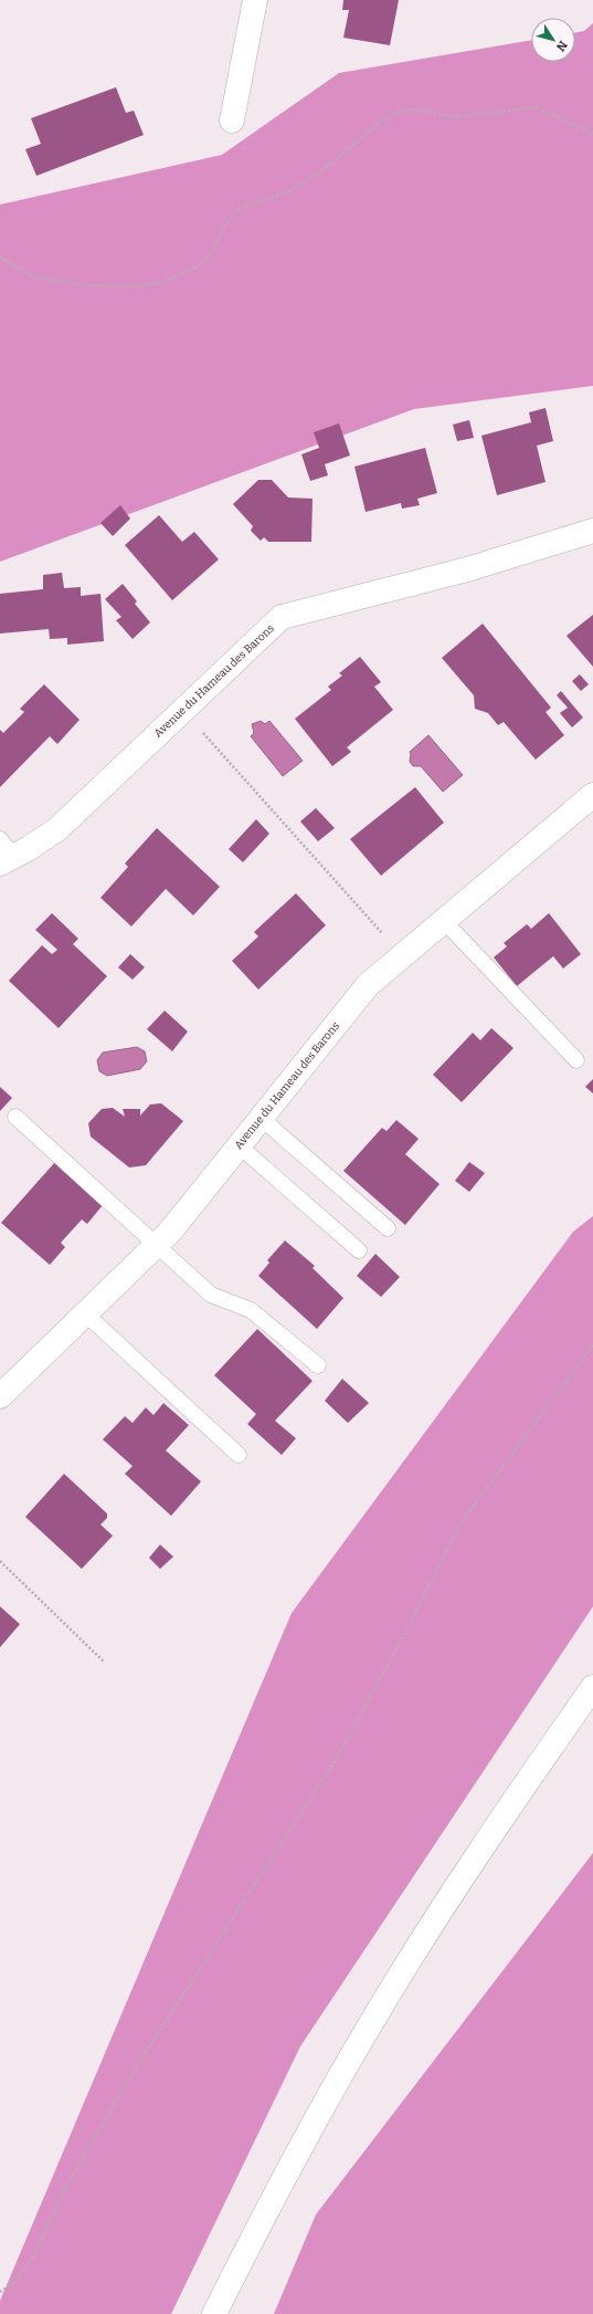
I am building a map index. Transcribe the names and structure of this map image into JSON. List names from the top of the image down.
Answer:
{
  "streets": {
    "street": ["Avenue du Hameau des Barons"]
  },
  "north": "bottom right"
}
